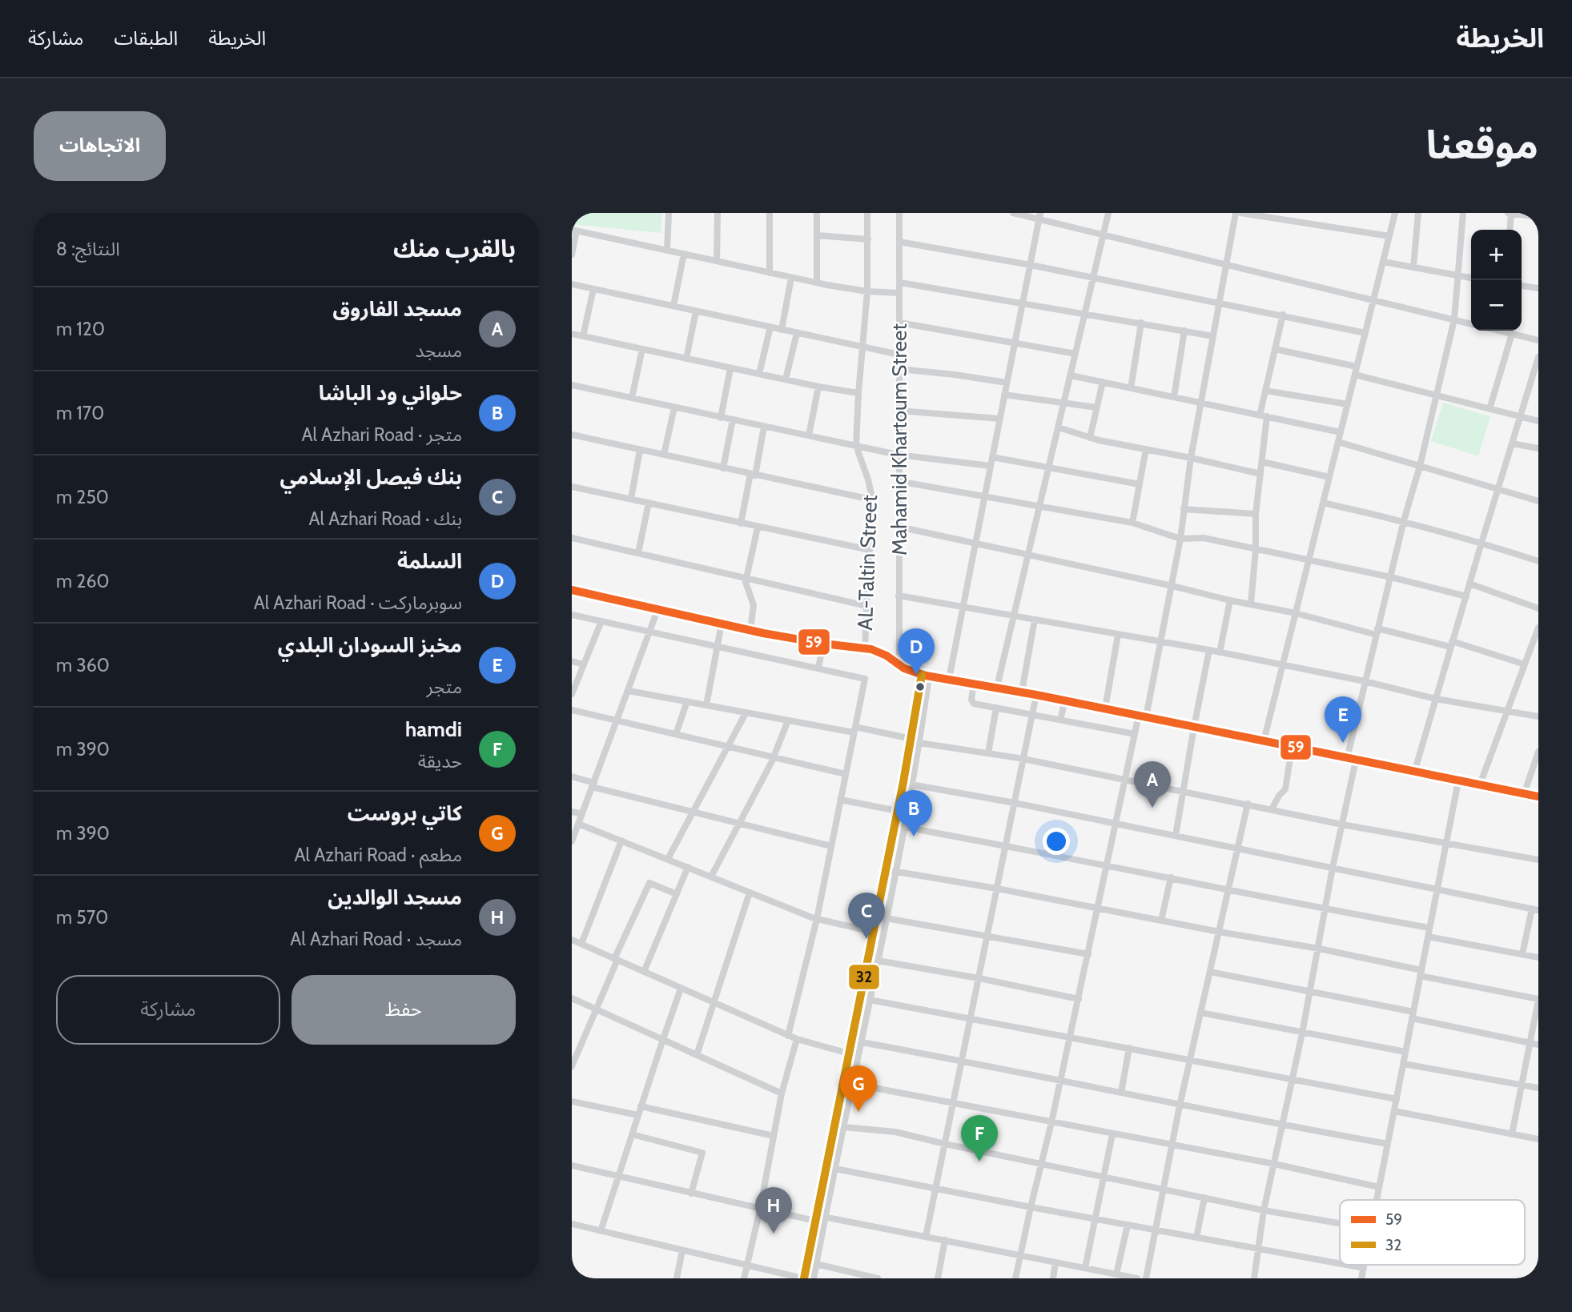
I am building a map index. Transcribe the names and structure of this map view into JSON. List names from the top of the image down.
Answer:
{
  "streets": {
    "street": ["Mahamid Khartoum Street", "AL-Taltin Street"]
  },
  "lines": ["transit line 59", "transit line 32"],
  "legend": ["59", "32"],
  "page": {
    "header": "الخريطة",
    "nav": ["الخريطة", "الطبقات", "مشاركة"],
    "title": "موقعنا",
    "buttons": [
      "الاتجاهات",
      ["حفظ", "مشاركة"]
    ],
    "heading": ["بالقرب منك", "النتائج: 8"],
    "map_buttons": ["+", "−"],
    "list": [
      {
        "mark": "A",
        "name": "مسجد الفاروق",
        "note": "مسجد",
        "value": "120 m"
      },
      {
        "mark": "B",
        "name": "حلواني ود الباشا",
        "note": "متجر · Al Azhari Road",
        "value": "170 m"
      },
      {
        "mark": "C",
        "name": "بنك فيصل الإسلامي",
        "note": "بنك · Al Azhari Road",
        "value": "250 m"
      },
      {
        "mark": "D",
        "name": "السلمة",
        "note": "سوبرماركت · Al Azhari Road",
        "value": "260 m"
      },
      {
        "mark": "E",
        "name": "مخبز السودان البلدي",
        "note": "متجر",
        "value": "360 m"
      },
      {
        "mark": "F",
        "name": "hamdi",
        "note": "حديقة",
        "value": "390 m"
      },
      {
        "mark": "G",
        "name": "كاتي بروست",
        "note": "مطعم · Al Azhari Road",
        "value": "390 m"
      },
      {
        "mark": "H",
        "name": "مسجد الوالدين",
        "note": "مسجد · Al Azhari Road",
        "value": "570 m"
      }
    ],
    "pins": [
      "D",
      "E",
      "A",
      "B",
      "C",
      "G",
      "F",
      "H"
    ]
  }
}
